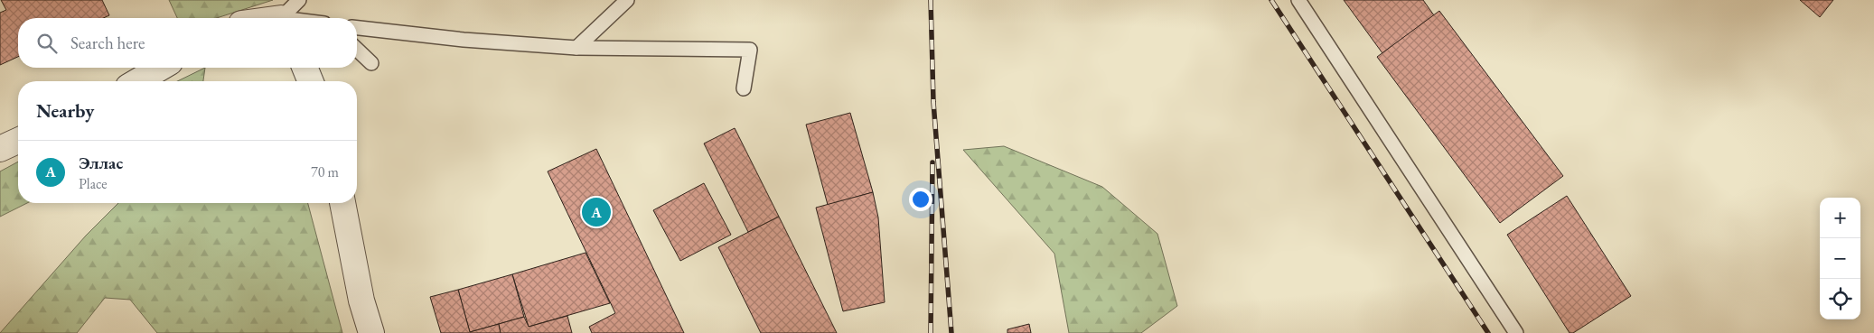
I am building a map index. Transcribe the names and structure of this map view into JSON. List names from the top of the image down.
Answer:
{
  "page": {
    "search": "Search here",
    "heading": "Nearby",
    "list": [
      {
        "mark": "A",
        "name": "Эллас",
        "note": "Place",
        "value": "70 m"
      }
    ],
    "pins": "A",
    "map_buttons": ["+", "−"]
  }
}
